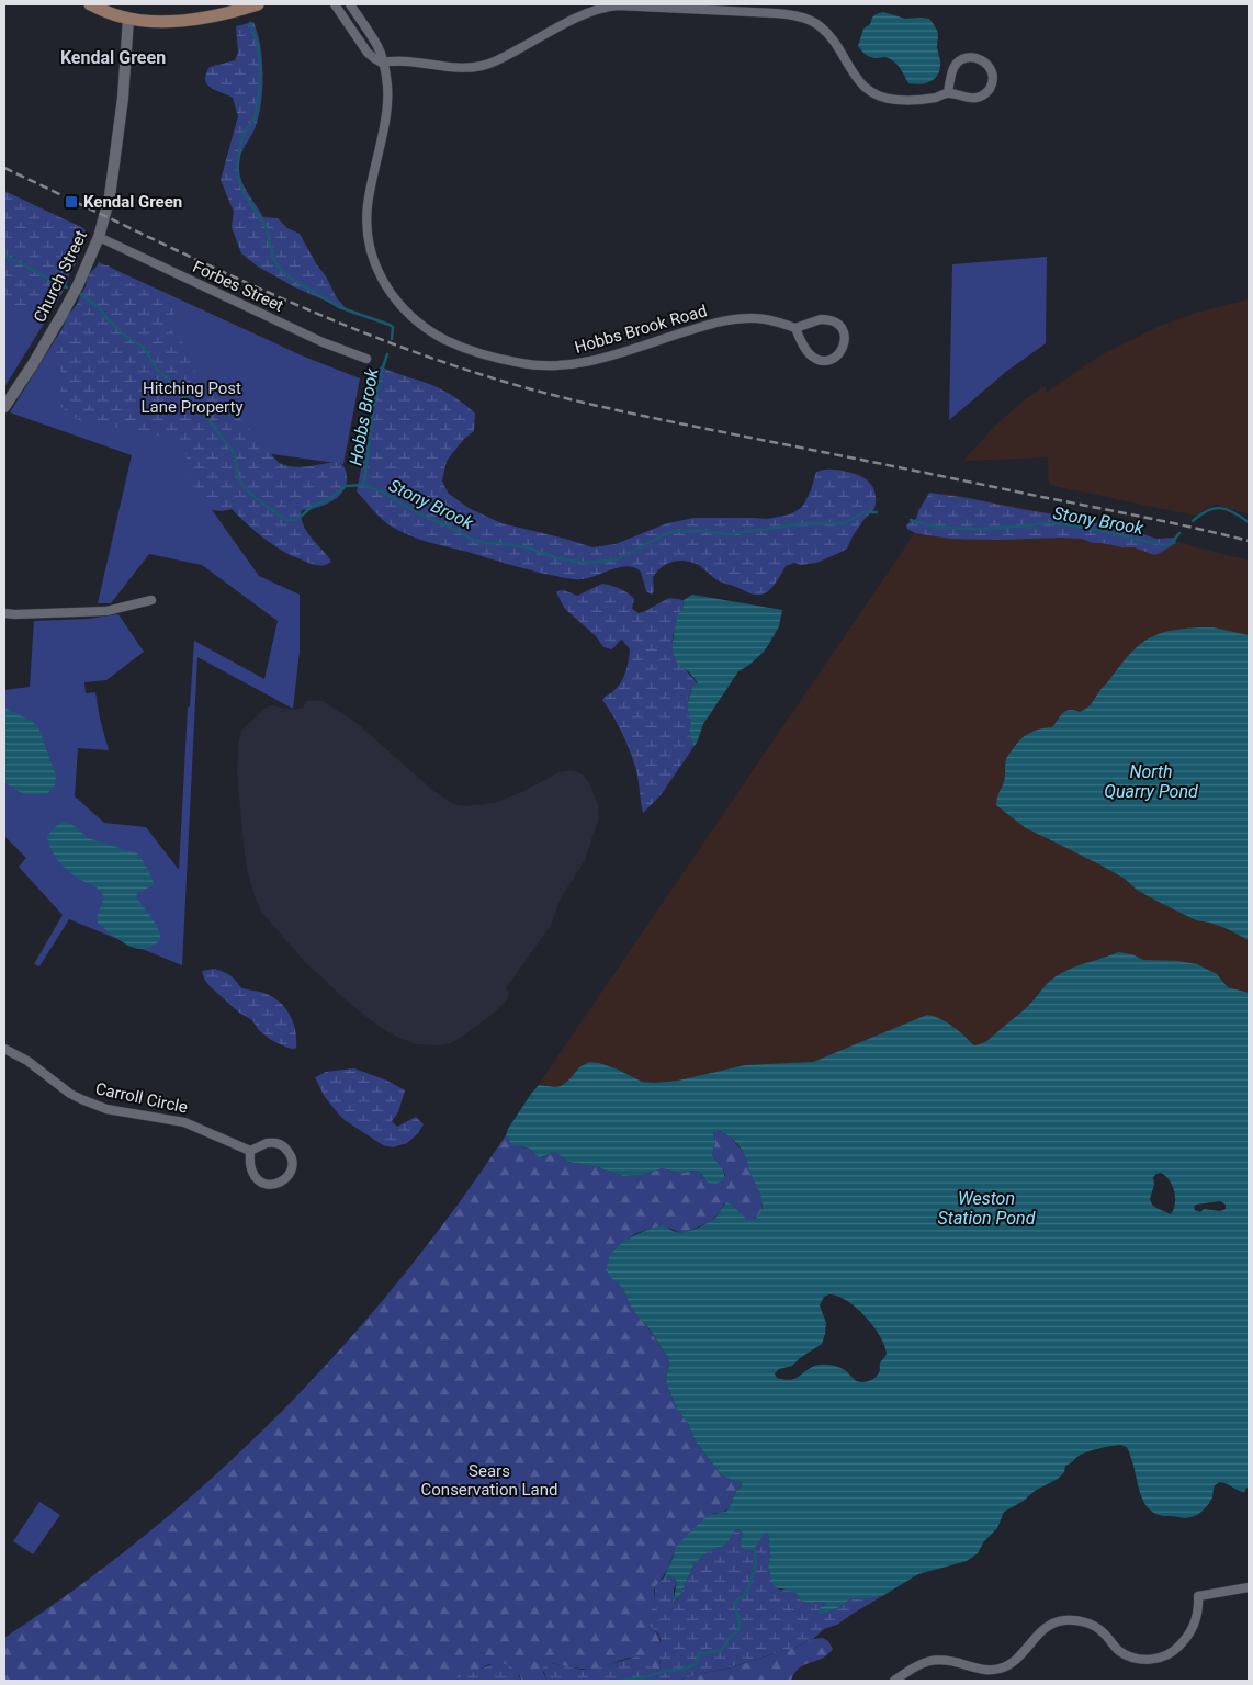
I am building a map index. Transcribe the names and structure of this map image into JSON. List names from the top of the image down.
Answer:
{
  "streets": {
    "street": [
      "Church Street",
      "Forbes Street",
      "Hobbs Brook Road",
      "Carroll Circle"
    ]
  },
  "crossings": [
    ["Church Street", "Forbes Street"]
  ],
  "districts": ["Kendal Green"],
  "water": [
    "Hobbs Brook",
    "Stony Brook",
    "North Quarry Pond",
    "Weston Station Pond"
  ],
  "parks": ["Hitching Post Lane Property", "Sears Conservation Land"],
  "places": {
    "transit": ["Kendal Green"]
  }
}
